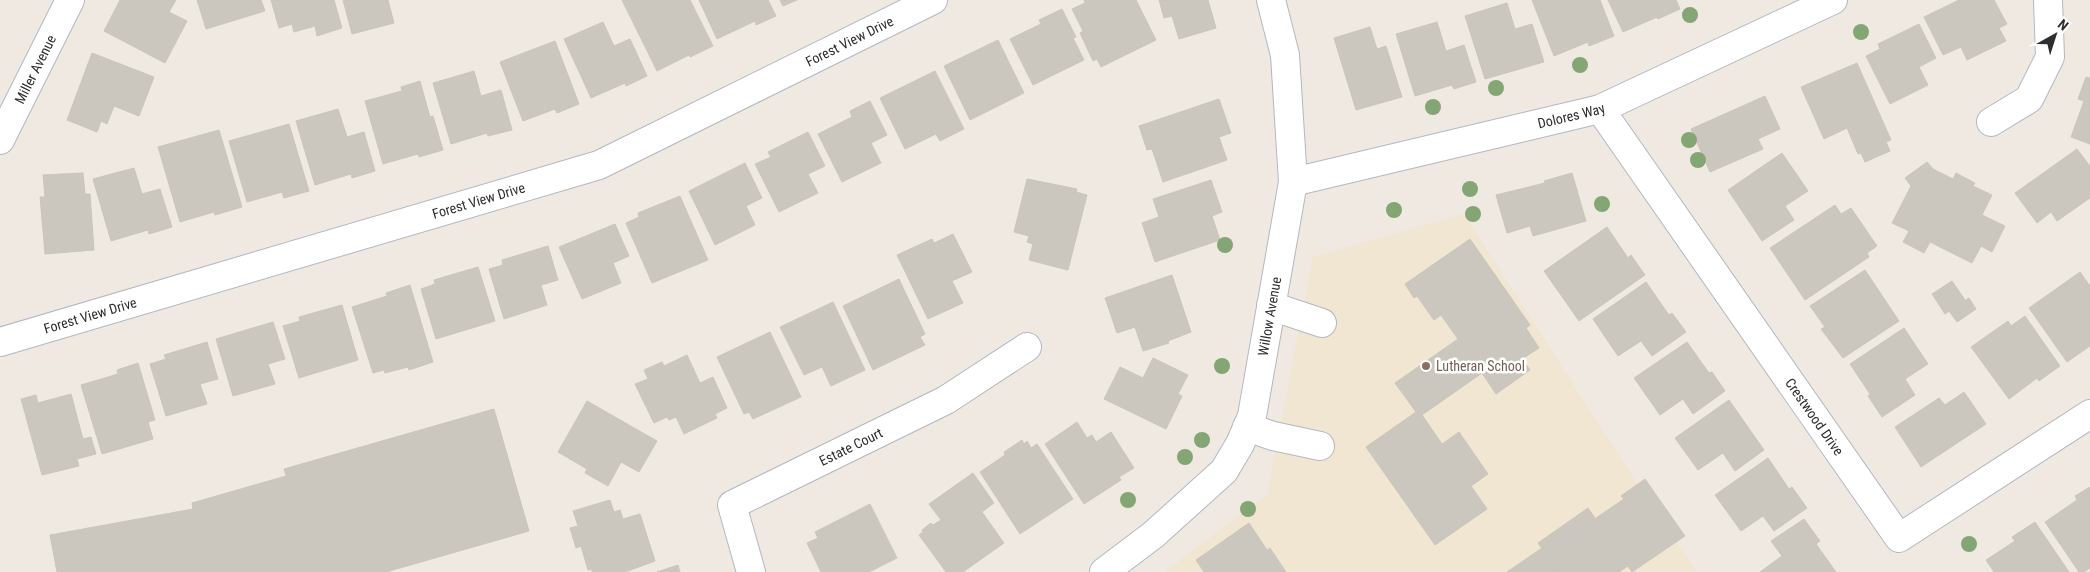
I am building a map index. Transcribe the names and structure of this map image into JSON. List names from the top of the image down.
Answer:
{
  "streets": {
    "street": [
      "Forest View Drive",
      "Miller Avenue",
      "Dolores Way",
      "Willow Avenue",
      "Crestwood Drive",
      "Estate Court"
    ]
  },
  "crossings": [
    ["Dolores Way", "Willow Avenue"],
    ["Dolores Way", "Crestwood Drive"]
  ],
  "places": ["Lutheran School"],
  "north": "top right"
}
